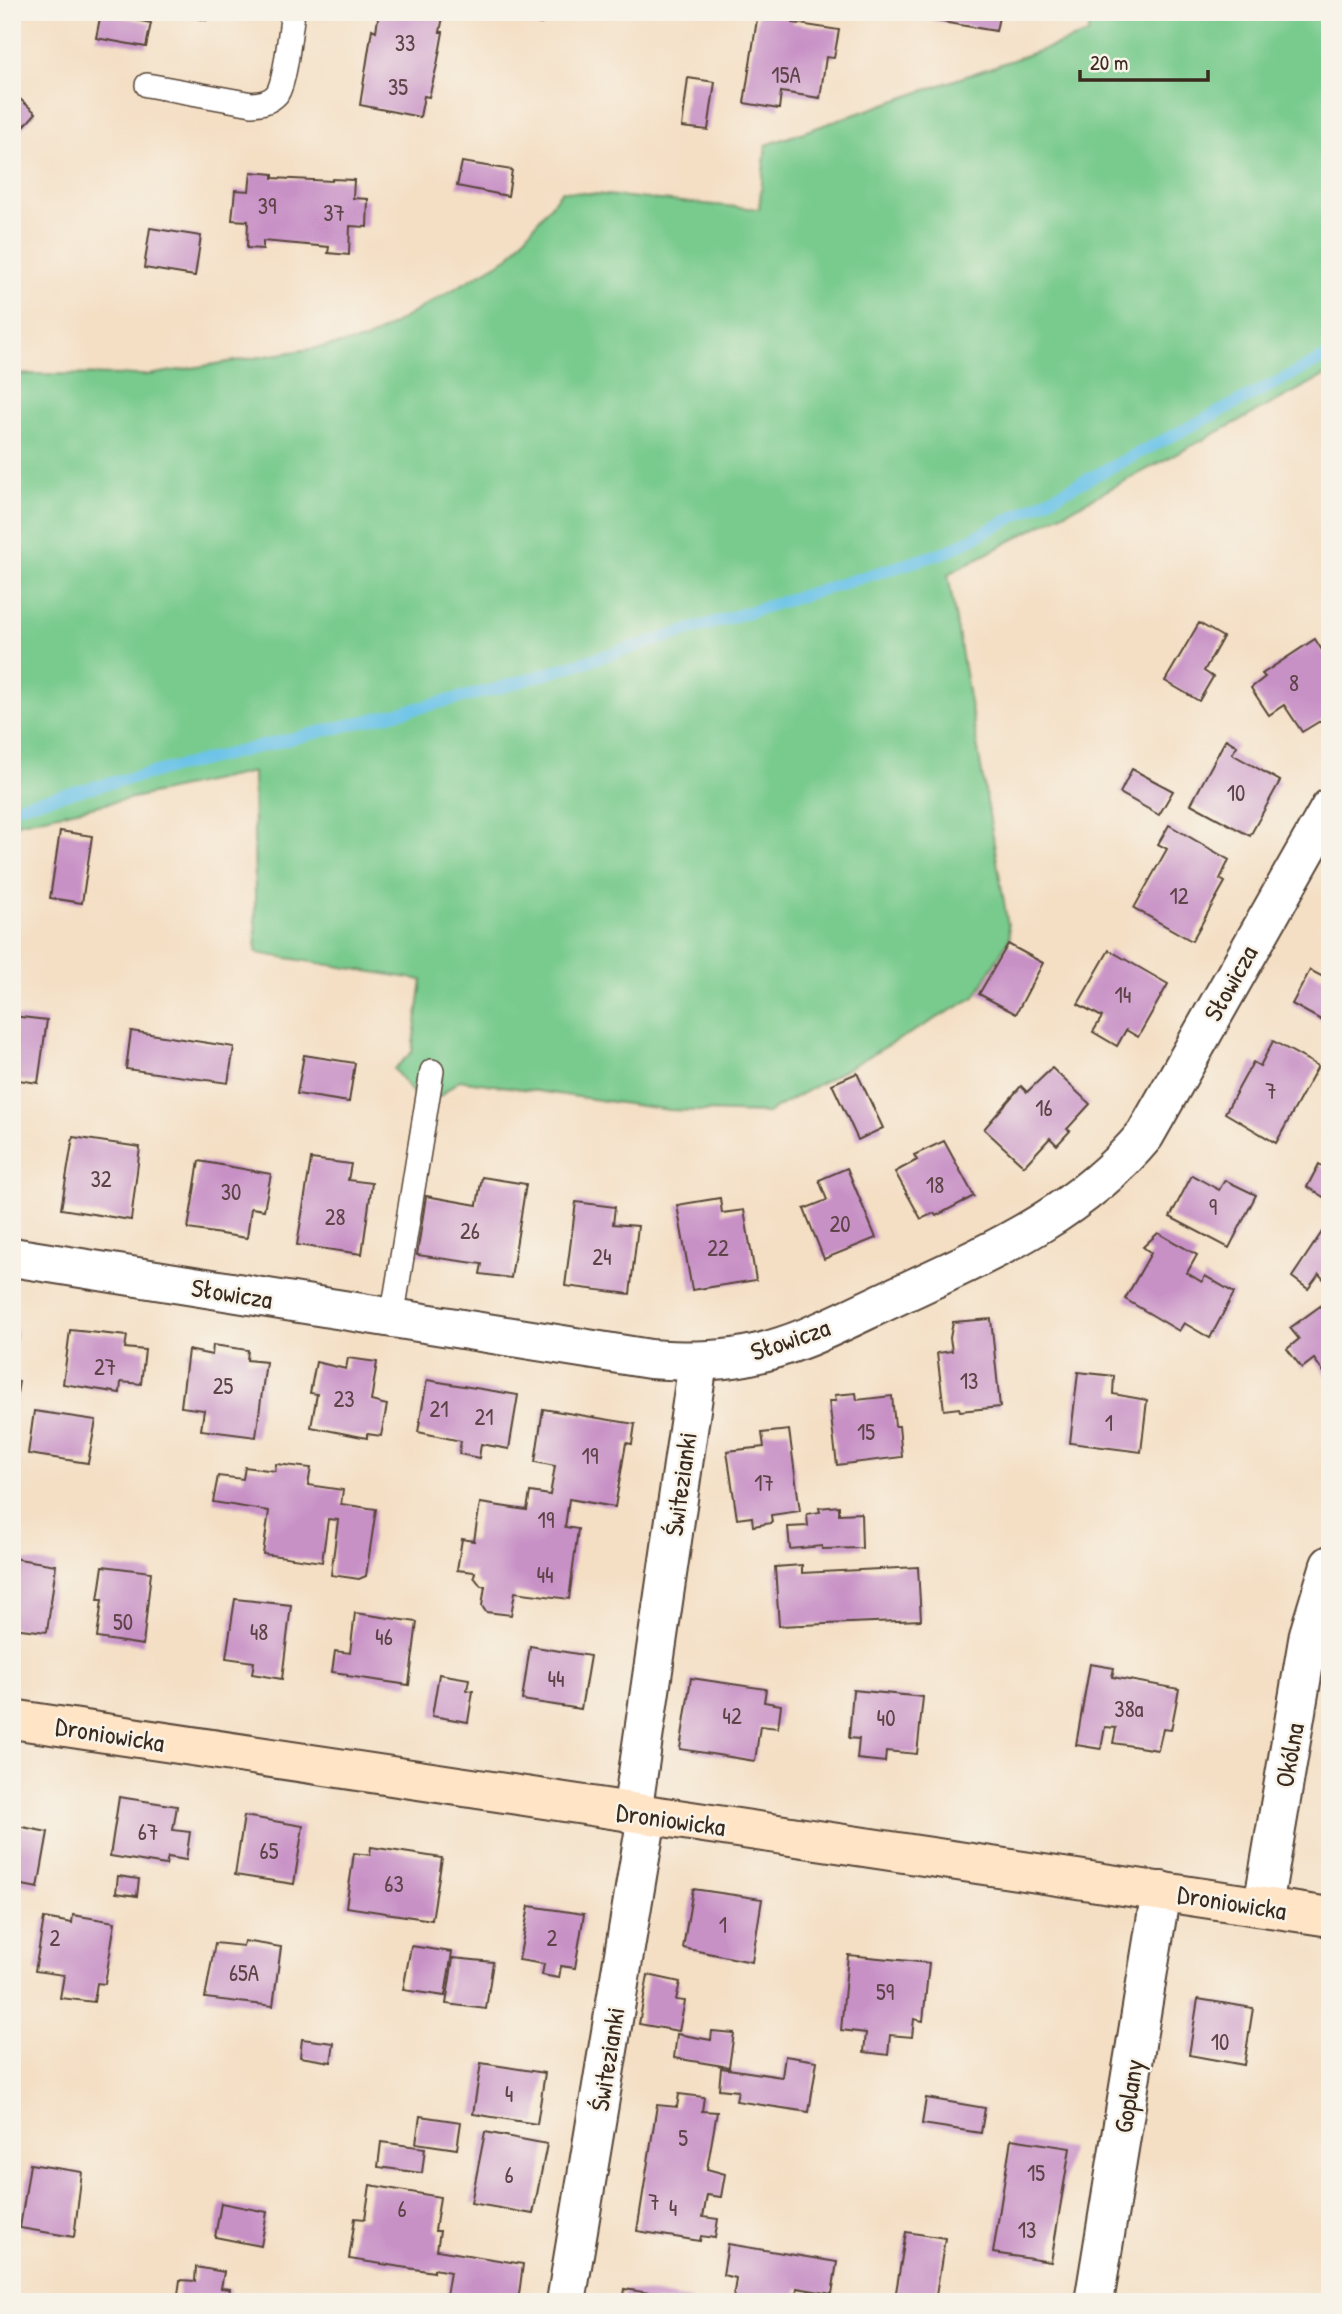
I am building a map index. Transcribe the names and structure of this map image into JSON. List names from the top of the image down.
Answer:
{
  "streets": {
    "street": [
      "Słowicza",
      "Świtezianki",
      "Droniowicka",
      "Okólna",
      "Goplany"
    ]
  },
  "crossings": [
    ["Słowicza", "Świtezianki"],
    ["Świtezianki", "Droniowicka"],
    ["Droniowicka", "Okólna"],
    ["Droniowicka", "Goplany"]
  ],
  "house_numbers": [
    "33",
    "15A",
    "35",
    "39",
    "37",
    "8",
    "10",
    "12",
    "14",
    "7",
    "16",
    "32",
    "18",
    "30",
    "9",
    "28",
    "20",
    "26",
    "22",
    "24",
    "27",
    "13",
    "25",
    "23",
    "21",
    "21",
    "1",
    "15",
    "19",
    "17",
    "19",
    "44",
    "50",
    "48",
    "46",
    "44",
    "38a",
    "42",
    "40",
    "67",
    "65",
    "63",
    "1",
    "2",
    "2",
    "65A",
    "59",
    "10",
    "4",
    "5",
    "15",
    "6",
    "7",
    "4",
    "6",
    "13"
  ],
  "scale_bar": "20 m"
}
